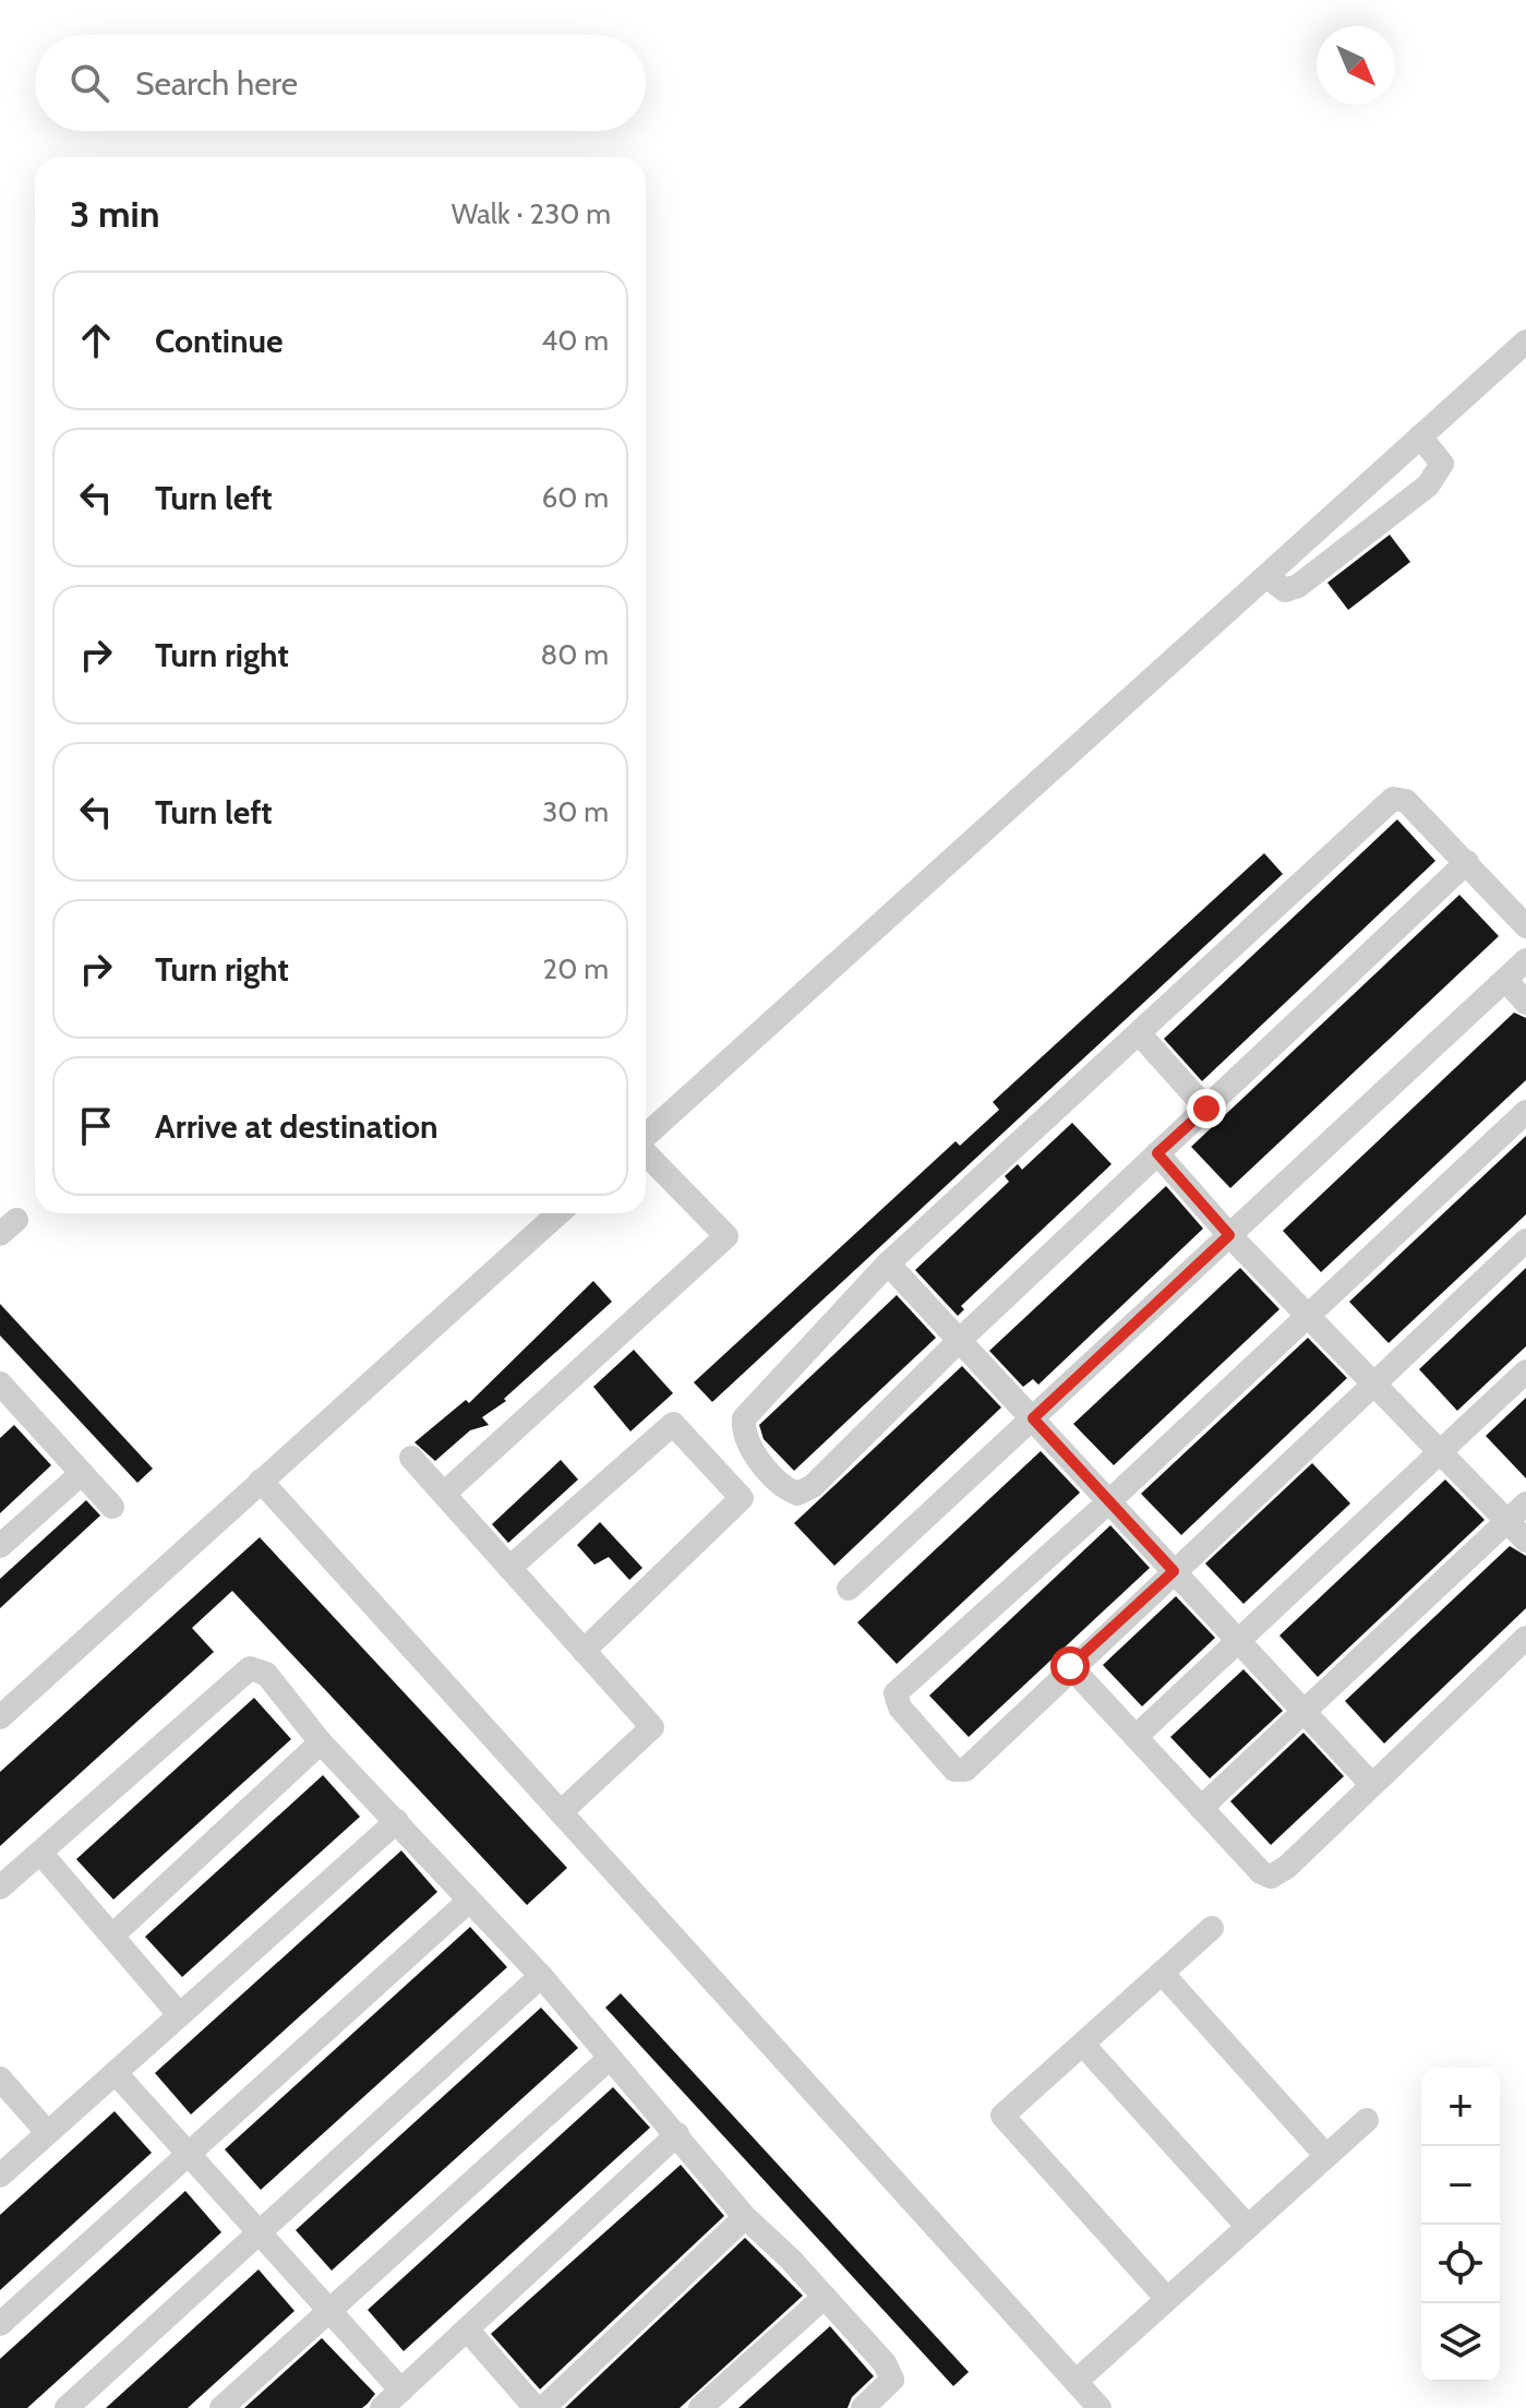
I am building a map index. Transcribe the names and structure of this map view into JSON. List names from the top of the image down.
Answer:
{
  "north": "bottom right",
  "page": {
    "search": "Search here",
    "heading": ["3 min", "Walk · 230 m"],
    "list": [
      ["Continue", "40 m"],
      ["Turn left", "60 m"],
      ["Turn right", "80 m"],
      ["Turn left", "30 m"],
      ["Turn right", "20 m"],
      "Arrive at destination"
    ],
    "map_buttons": ["+", "−"]
  }
}
